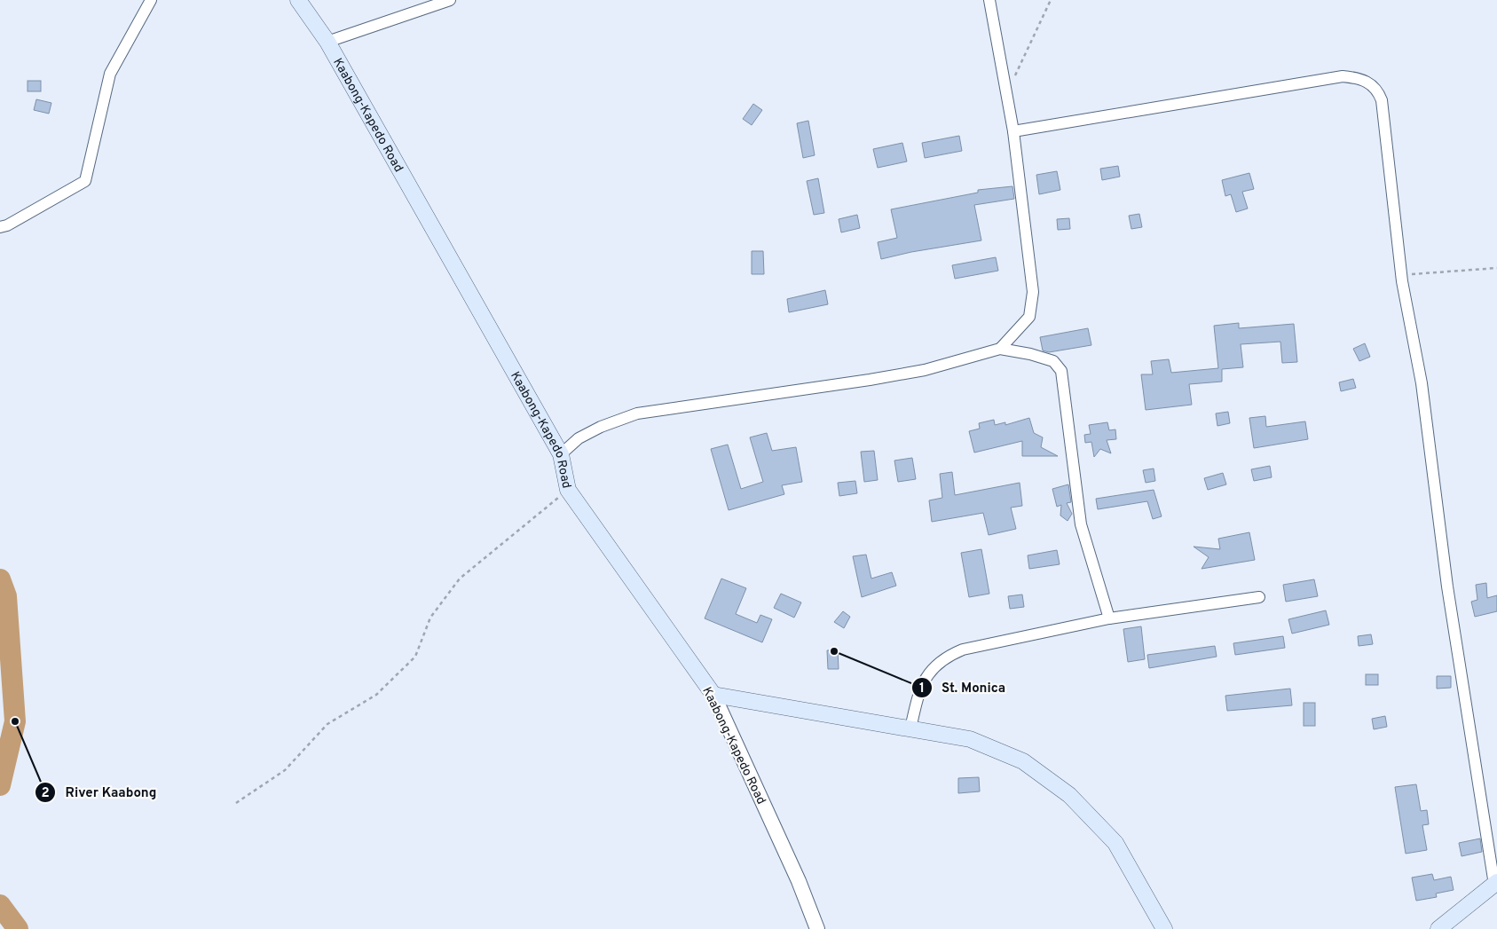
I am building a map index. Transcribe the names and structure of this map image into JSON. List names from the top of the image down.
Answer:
{
  "streets": {
    "main road": ["Kaabong-Kapedo Road"]
  },
  "places": ["St. Monica", "River Kaabong"]
}
